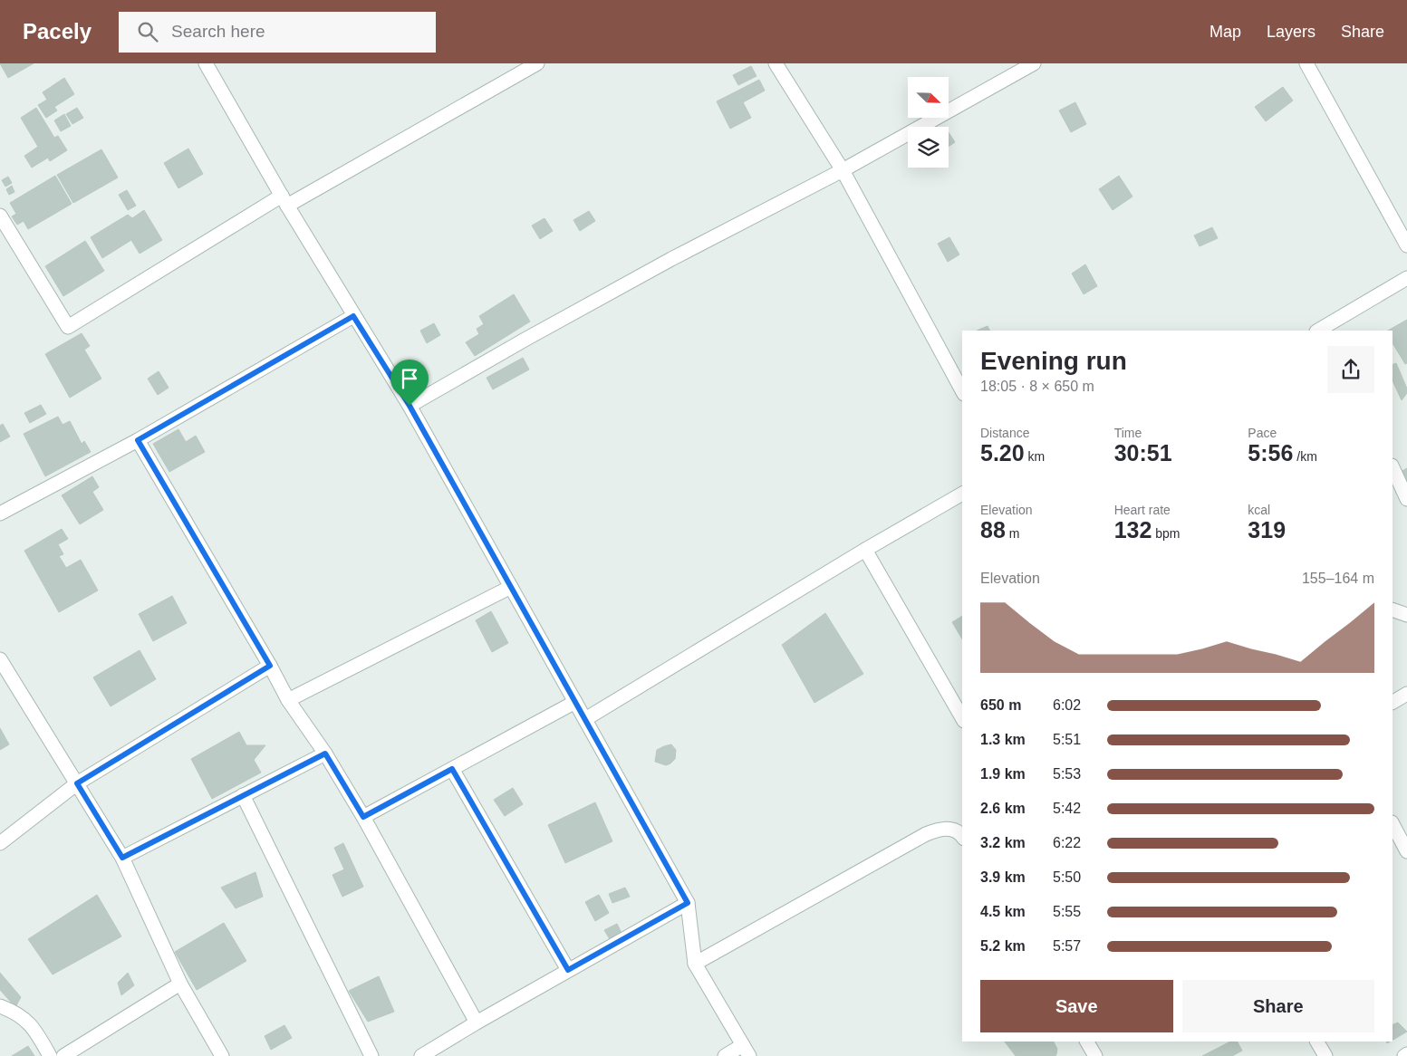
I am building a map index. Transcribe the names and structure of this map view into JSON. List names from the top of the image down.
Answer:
{
  "north": "bottom right",
  "page": {
    "header": "Pacely",
    "search": "Search here",
    "nav": ["Map", "Layers", "Share"],
    "heading": ["Evening run", "18:05 · 8 × 650 m"],
    "stats": [
      ["Distance", "5.20 km"],
      ["Time", "30:51"],
      ["Pace", "5:56 /km"],
      ["Elevation", "88 m"],
      ["Heart rate", "132 bpm"],
      ["kcal", "319"]
    ],
    "chart": ["Elevation", "155–164 m"],
    "list": [
      {
        "name": "650 m",
        "note": "6:02"
      },
      {
        "name": "1.3 km",
        "note": "5:51"
      },
      {
        "name": "1.9 km",
        "note": "5:53"
      },
      {
        "name": "2.6 km",
        "note": "5:42"
      },
      {
        "name": "3.2 km",
        "note": "6:22"
      },
      {
        "name": "3.9 km",
        "note": "5:50"
      },
      {
        "name": "4.5 km",
        "note": "5:55"
      },
      {
        "name": "5.2 km",
        "note": "5:57"
      }
    ],
    "buttons": ["Save", "Share"]
  }
}
